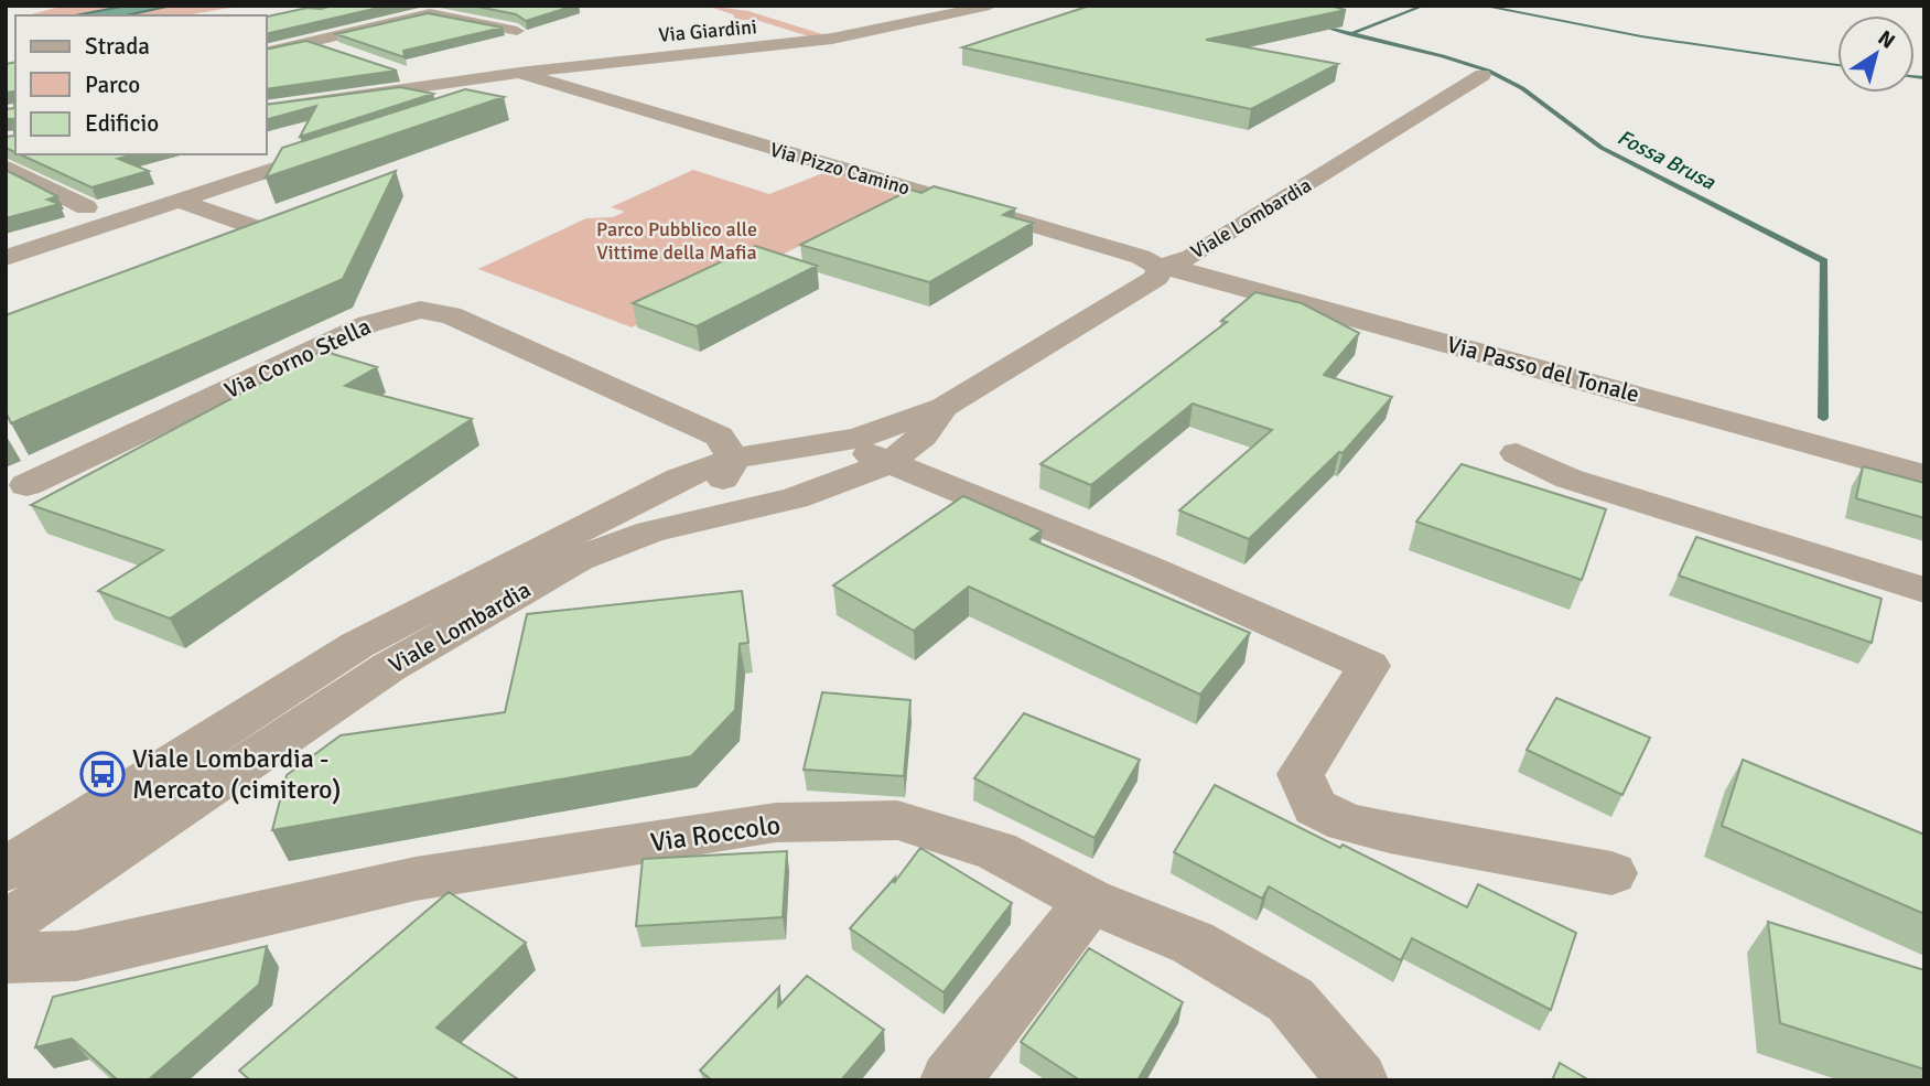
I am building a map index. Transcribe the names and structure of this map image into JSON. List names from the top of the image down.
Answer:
{
  "streets": {
    "street": [
      "Via Giardini",
      "Via Pizzo Camino",
      "Viale Lombardia",
      "Via Corno Stella",
      "Via Passo del Tonale",
      "Via Roccolo"
    ]
  },
  "crossings": [
    ["Via Giardini", "Via Pizzo Camino"],
    ["Via Pizzo Camino", "Viale Lombardia"],
    ["Via Pizzo Camino", "Via Passo del Tonale"],
    ["Viale Lombardia", "Via Corno Stella"],
    ["Viale Lombardia", "Via Passo del Tonale"]
  ],
  "water": ["Fossa Brusa"],
  "parks": ["Parco Pubblico alle Vittime della Mafia"],
  "places": {
    "bus stop": ["Viale Lombardia - Mercato (cimitero)"]
  },
  "legend": ["Strada", "Parco", "Edificio"],
  "north": "top right"
}
